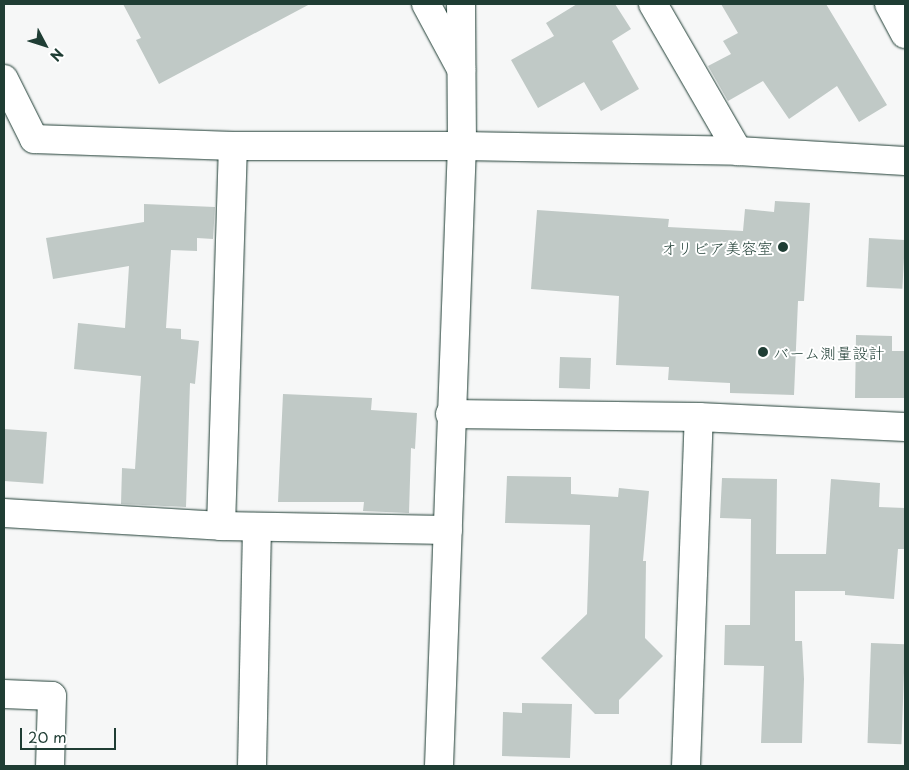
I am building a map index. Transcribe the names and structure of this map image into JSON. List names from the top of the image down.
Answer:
{
  "places": ["オリビア美容室", "バーム測量設計"],
  "scale_bar": "20 m",
  "north": "bottom right"
}
